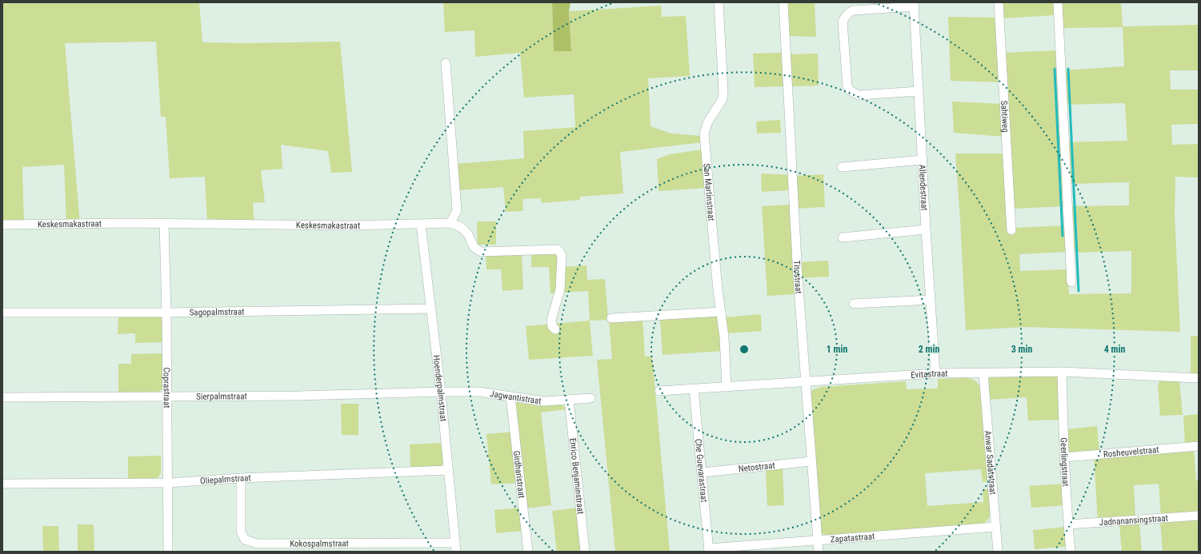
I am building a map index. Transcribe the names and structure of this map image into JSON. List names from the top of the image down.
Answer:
{
  "streets": {
    "street": [
      "Sahtiweg",
      "Allendestraat",
      "San Martinstraat",
      "Keskesmakastraat",
      "Titostraat",
      "Sagopalmstraat",
      "Evitastraat",
      "Coprastraat",
      "Hoenderpalmstraat",
      "Sierpalmstraat",
      "Jagwantistraat",
      "Rosheuvelstraat",
      "Anwar Sadatstraat",
      "Geerlingstraat",
      "Netostraat",
      "Che Guevarastraat",
      "Girdharistraat",
      "Enrico Benjaminstraat",
      "Oliepalmstraat",
      "Jadnanansingstraat",
      "Zapatastraat",
      "Kokospalmstraat"
    ]
  },
  "crossings": [
    ["Allendestraat", "Evitastraat"],
    ["San Martinstraat", "Evitastraat"],
    ["Keskesmakastraat", "Coprastraat"],
    ["Keskesmakastraat", "Hoenderpalmstraat"],
    ["Titostraat", "Evitastraat"],
    ["Titostraat", "Netostraat"],
    ["Titostraat", "Zapatastraat"],
    ["Sagopalmstraat", "Coprastraat"],
    ["Sagopalmstraat", "Hoenderpalmstraat"],
    ["Evitastraat", "Anwar Sadatstraat"],
    ["Evitastraat", "Geerlingstraat"],
    ["Evitastraat", "Che Guevarastraat"],
    ["Coprastraat", "Sierpalmstraat"],
    ["Coprastraat", "Oliepalmstraat"],
    ["Hoenderpalmstraat", "Sierpalmstraat"],
    ["Hoenderpalmstraat", "Jagwantistraat"],
    ["Hoenderpalmstraat", "Oliepalmstraat"],
    ["Hoenderpalmstraat", "Kokospalmstraat"],
    ["Sierpalmstraat", "Jagwantistraat"],
    ["Jagwantistraat", "Girdharistraat"],
    ["Jagwantistraat", "Enrico Benjaminstraat"],
    ["Rosheuvelstraat", "Geerlingstraat"],
    ["Anwar Sadatstraat", "Zapatastraat"],
    ["Geerlingstraat", "Jadnanansingstraat"],
    ["Netostraat", "Che Guevarastraat"],
    ["Che Guevarastraat", "Zapatastraat"],
    ["Oliepalmstraat", "Kokospalmstraat"]
  ],
  "rings": [
    "1 min",
    "2 min",
    "3 min",
    "4 min"
  ]
}
